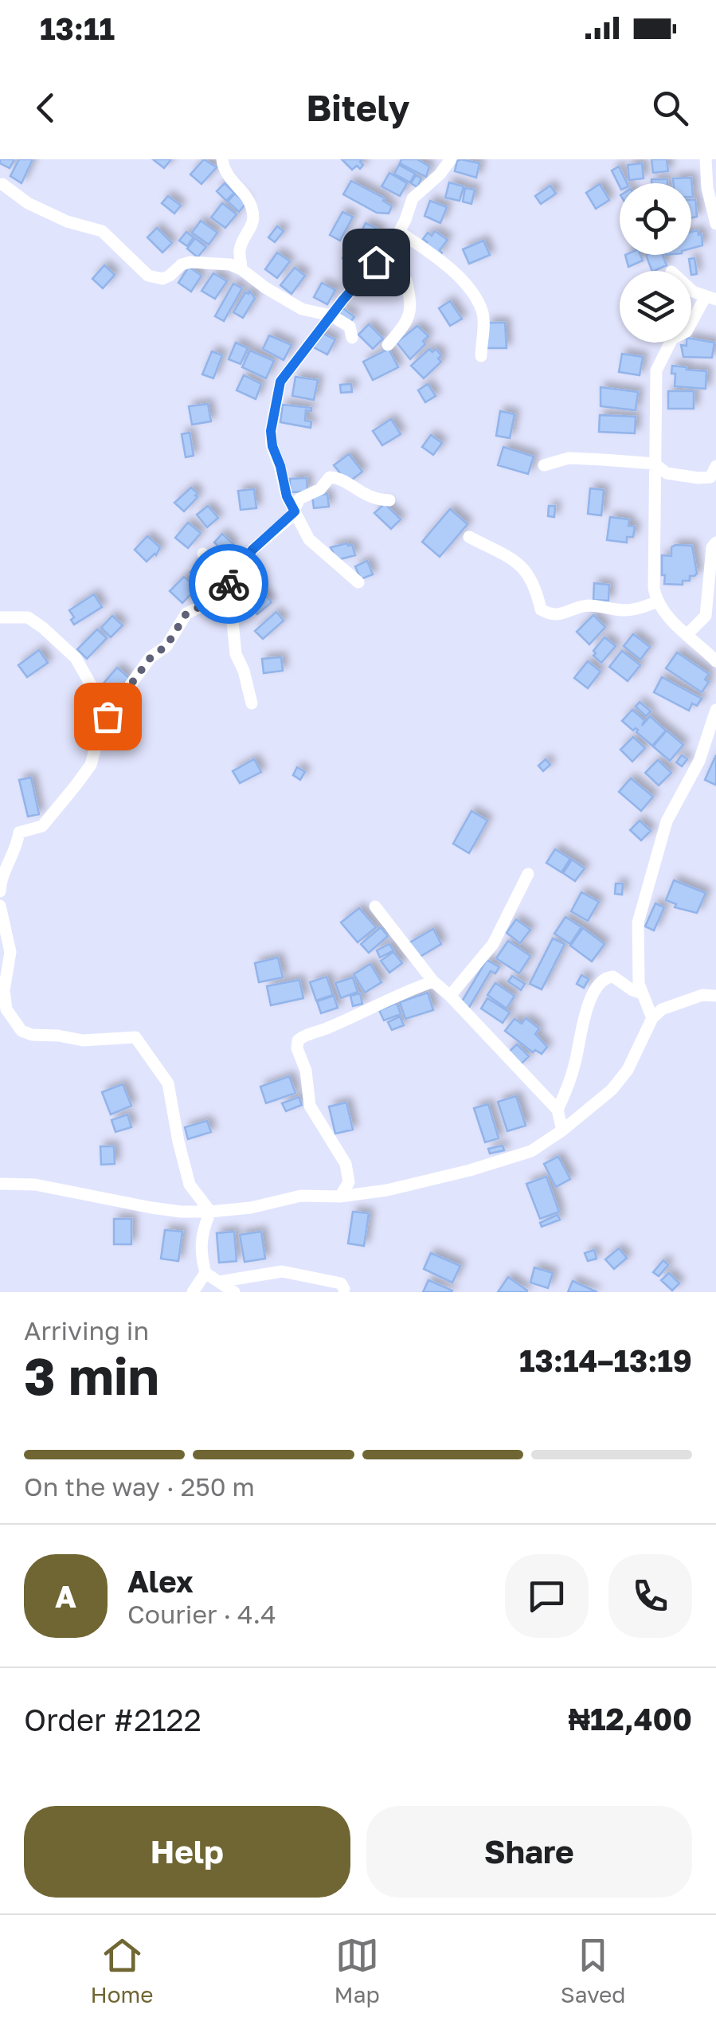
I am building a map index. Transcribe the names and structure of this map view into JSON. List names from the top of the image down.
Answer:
{
  "page": {
    "status": "13:11",
    "header": "Bitely",
    "heading": ["3 min", "Arriving in", "13:14–13:19"],
    "panel": [
      "Alex",
      "Courier · 4.4",
      "Order #2122",
      "₦12,400"
    ],
    "bar": "On the way · 250 m",
    "round": "A",
    "buttons": ["Help", "Share"],
    "tabs": ["Home", "Map", "Saved"]
  }
}
